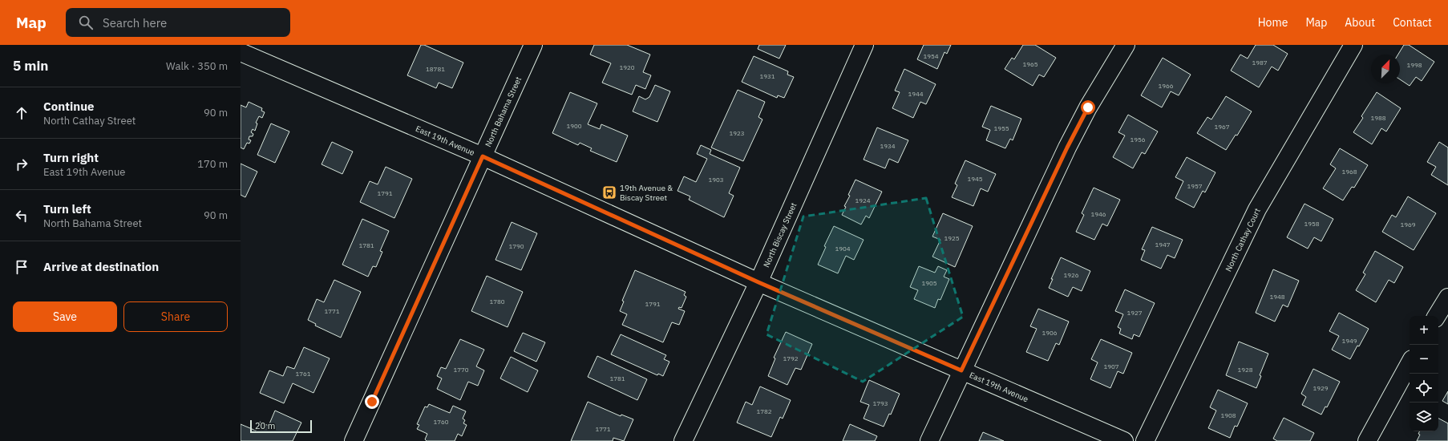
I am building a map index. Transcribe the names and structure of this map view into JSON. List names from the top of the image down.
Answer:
{
  "streets": {
    "street": [
      "North Bahama Street",
      "East 19th Avenue",
      "North Biscay Street",
      "North Cathay Court"
    ]
  },
  "crossings": [
    ["North Bahama Street", "East 19th Avenue"],
    ["East 19th Avenue", "North Biscay Street"]
  ],
  "places": {
    "bus stop": ["19th Avenue & Biscay Street"]
  },
  "house_numbers": [
    "1954",
    "1987",
    "1965",
    "1998",
    "1920",
    "18781",
    "1931",
    "1966",
    "1944",
    "1988",
    "1900",
    "1967",
    "1955",
    "1923",
    "1956",
    "1934",
    "1968",
    "1945",
    "1903",
    "1957",
    "1791",
    "1924",
    "1946",
    "1958",
    "1969",
    "1925",
    "1947",
    "1781",
    "1790",
    "1904",
    "1926",
    "1905",
    "1948",
    "1780",
    "1791",
    "1771",
    "1927",
    "1906",
    "1949",
    "1792",
    "1907",
    "1770",
    "1928",
    "1761",
    "1781",
    "1929",
    "1793",
    "1782",
    "1908",
    "1760",
    "1771"
  ],
  "scale_bar": "20 m",
  "north": "top right",
  "page": {
    "header": "Map",
    "search": "Search here",
    "nav": [
      "Home",
      "Map",
      "About",
      "Contact"
    ],
    "heading": ["5 min", "Walk · 350 m"],
    "list": [
      ["Continue", "North Cathay Street", "90 m"],
      ["Turn right", "East 19th Avenue", "170 m"],
      ["Turn left", "North Bahama Street", "90 m"],
      "Arrive at destination"
    ],
    "buttons": ["Save", "Share"],
    "map_buttons": ["+", "−"],
    "scale": "20 m"
  }
}
